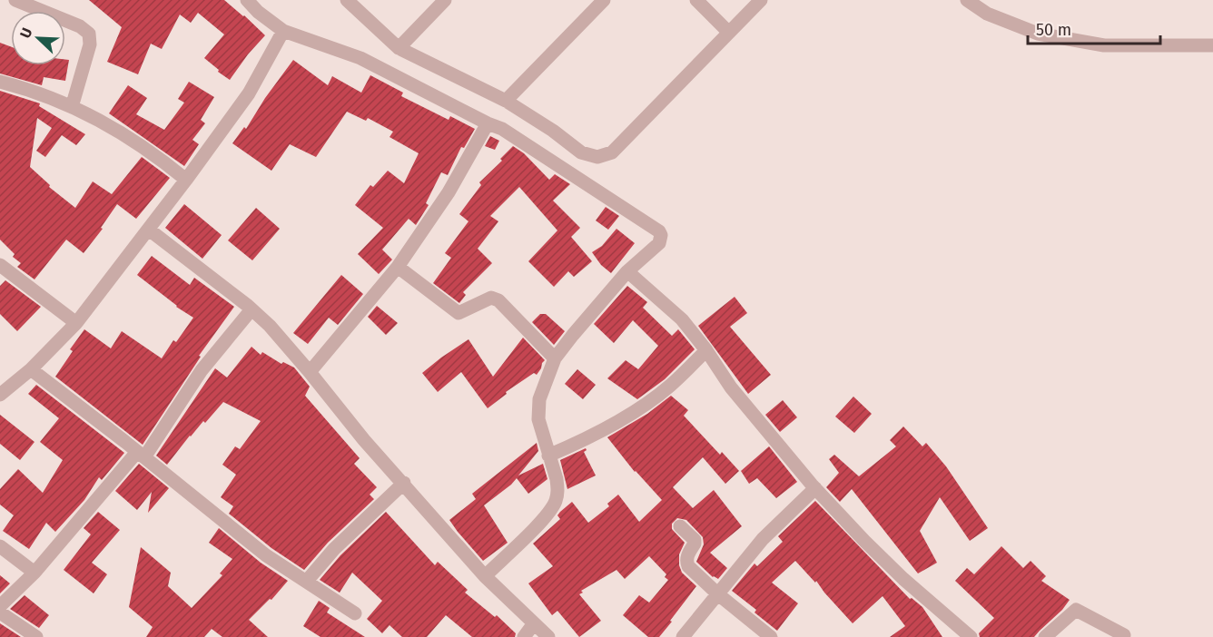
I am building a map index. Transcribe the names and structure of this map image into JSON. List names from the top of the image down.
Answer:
{
  "scale_bar": "50 m",
  "north": "top left"
}
